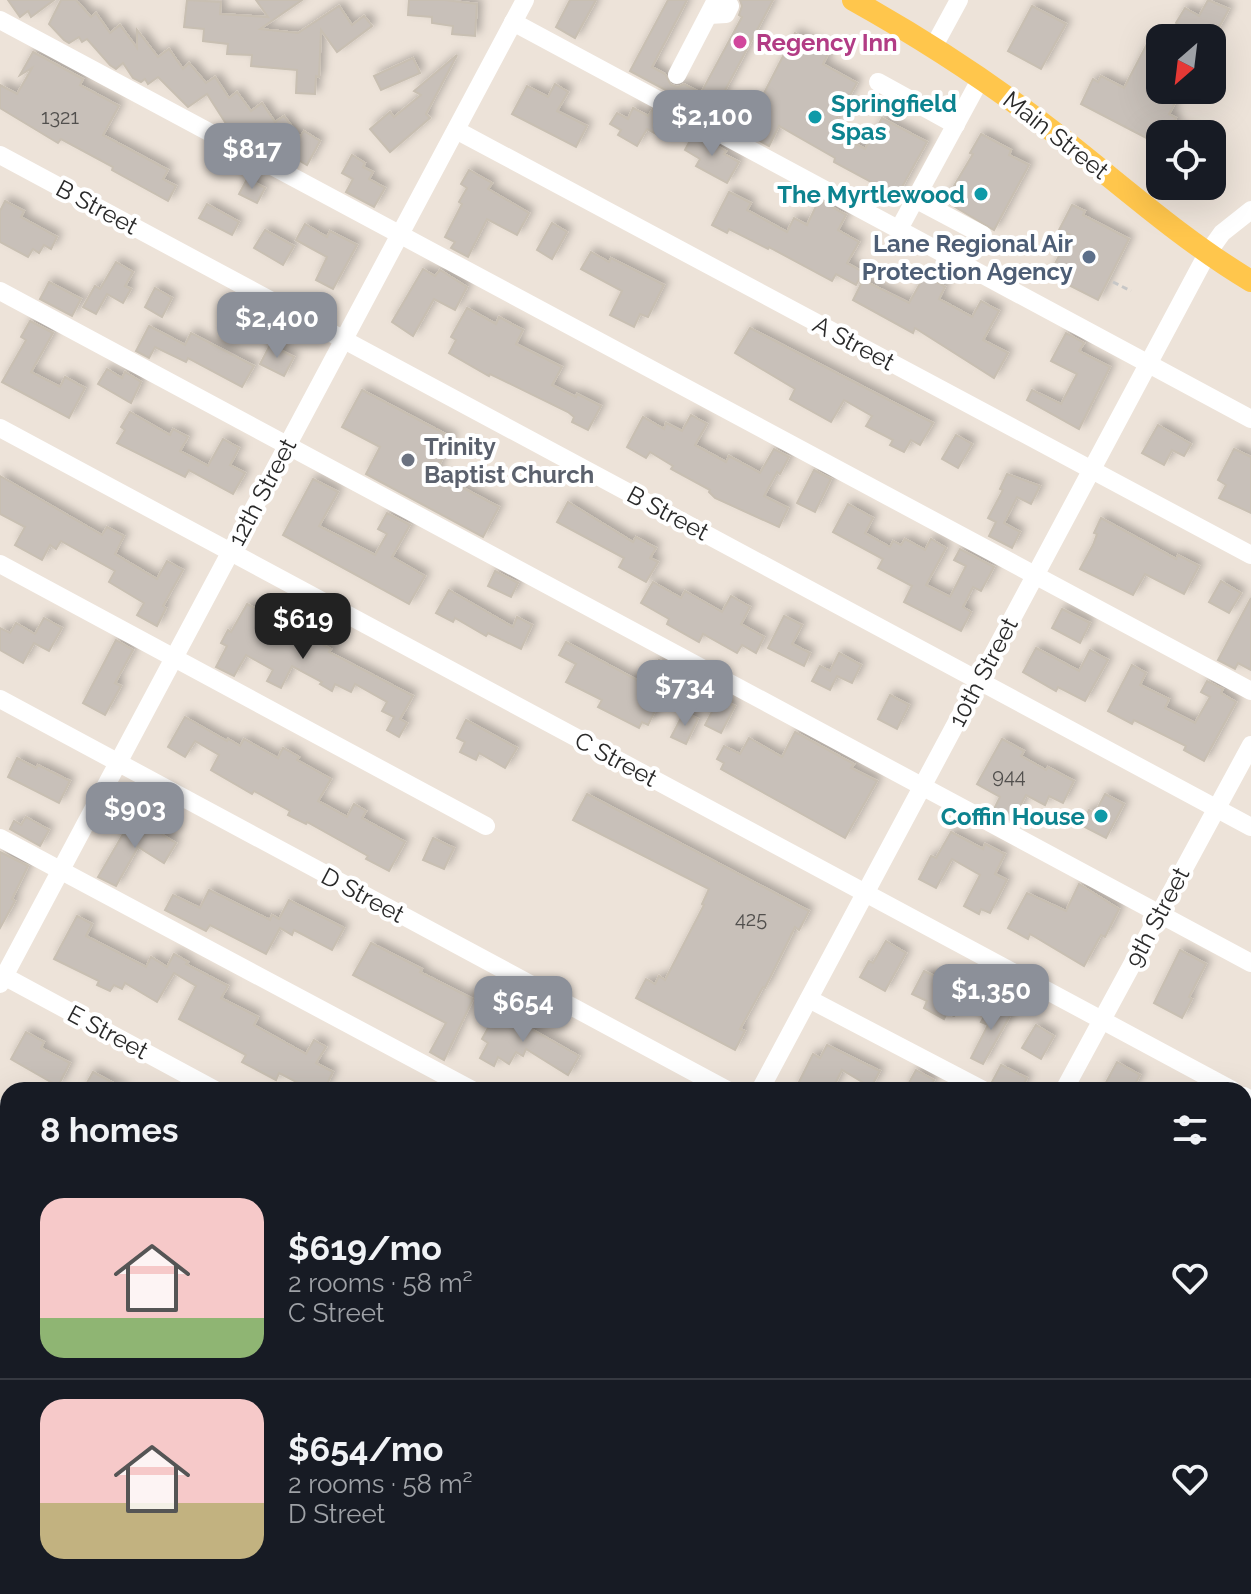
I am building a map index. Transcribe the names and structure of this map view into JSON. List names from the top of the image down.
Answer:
{
  "streets": {
    "main road": ["Main Street"],
    "street": [
      "B Street",
      "A Street",
      "12th Street",
      "10th Street",
      "C Street",
      "D Street",
      "9th Street",
      "E Street"
    ]
  },
  "crossings": [
    ["Main Street", "10th Street"],
    ["B Street", "12th Street"],
    ["B Street", "10th Street"],
    ["B Street", "9th Street"],
    ["A Street", "12th Street"],
    ["A Street", "10th Street"],
    ["12th Street", "C Street"],
    ["12th Street", "D Street"],
    ["12th Street", "E Street"],
    ["10th Street", "C Street"],
    ["C Street", "9th Street"]
  ],
  "places": [
    "Regency Inn",
    "Springfield Spas",
    "The Myrtlewood",
    "Lane Regional Air Protection Agency",
    "Trinity Baptist Church",
    "Coffin House"
  ],
  "house_numbers": ["1321", "944", "425"],
  "north": "bottom left",
  "page": {
    "price": [
      "$2,100",
      "$817",
      "$2,400",
      "$619",
      "$734",
      "$903",
      "$1,350",
      "$654"
    ],
    "heading": "8 homes",
    "list": [
      {
        "name": "$619/mo",
        "note": "2 rooms · 58 m² · C Street"
      },
      {
        "name": "$654/mo",
        "note": "2 rooms · 58 m² · D Street"
      }
    ]
  }
}
